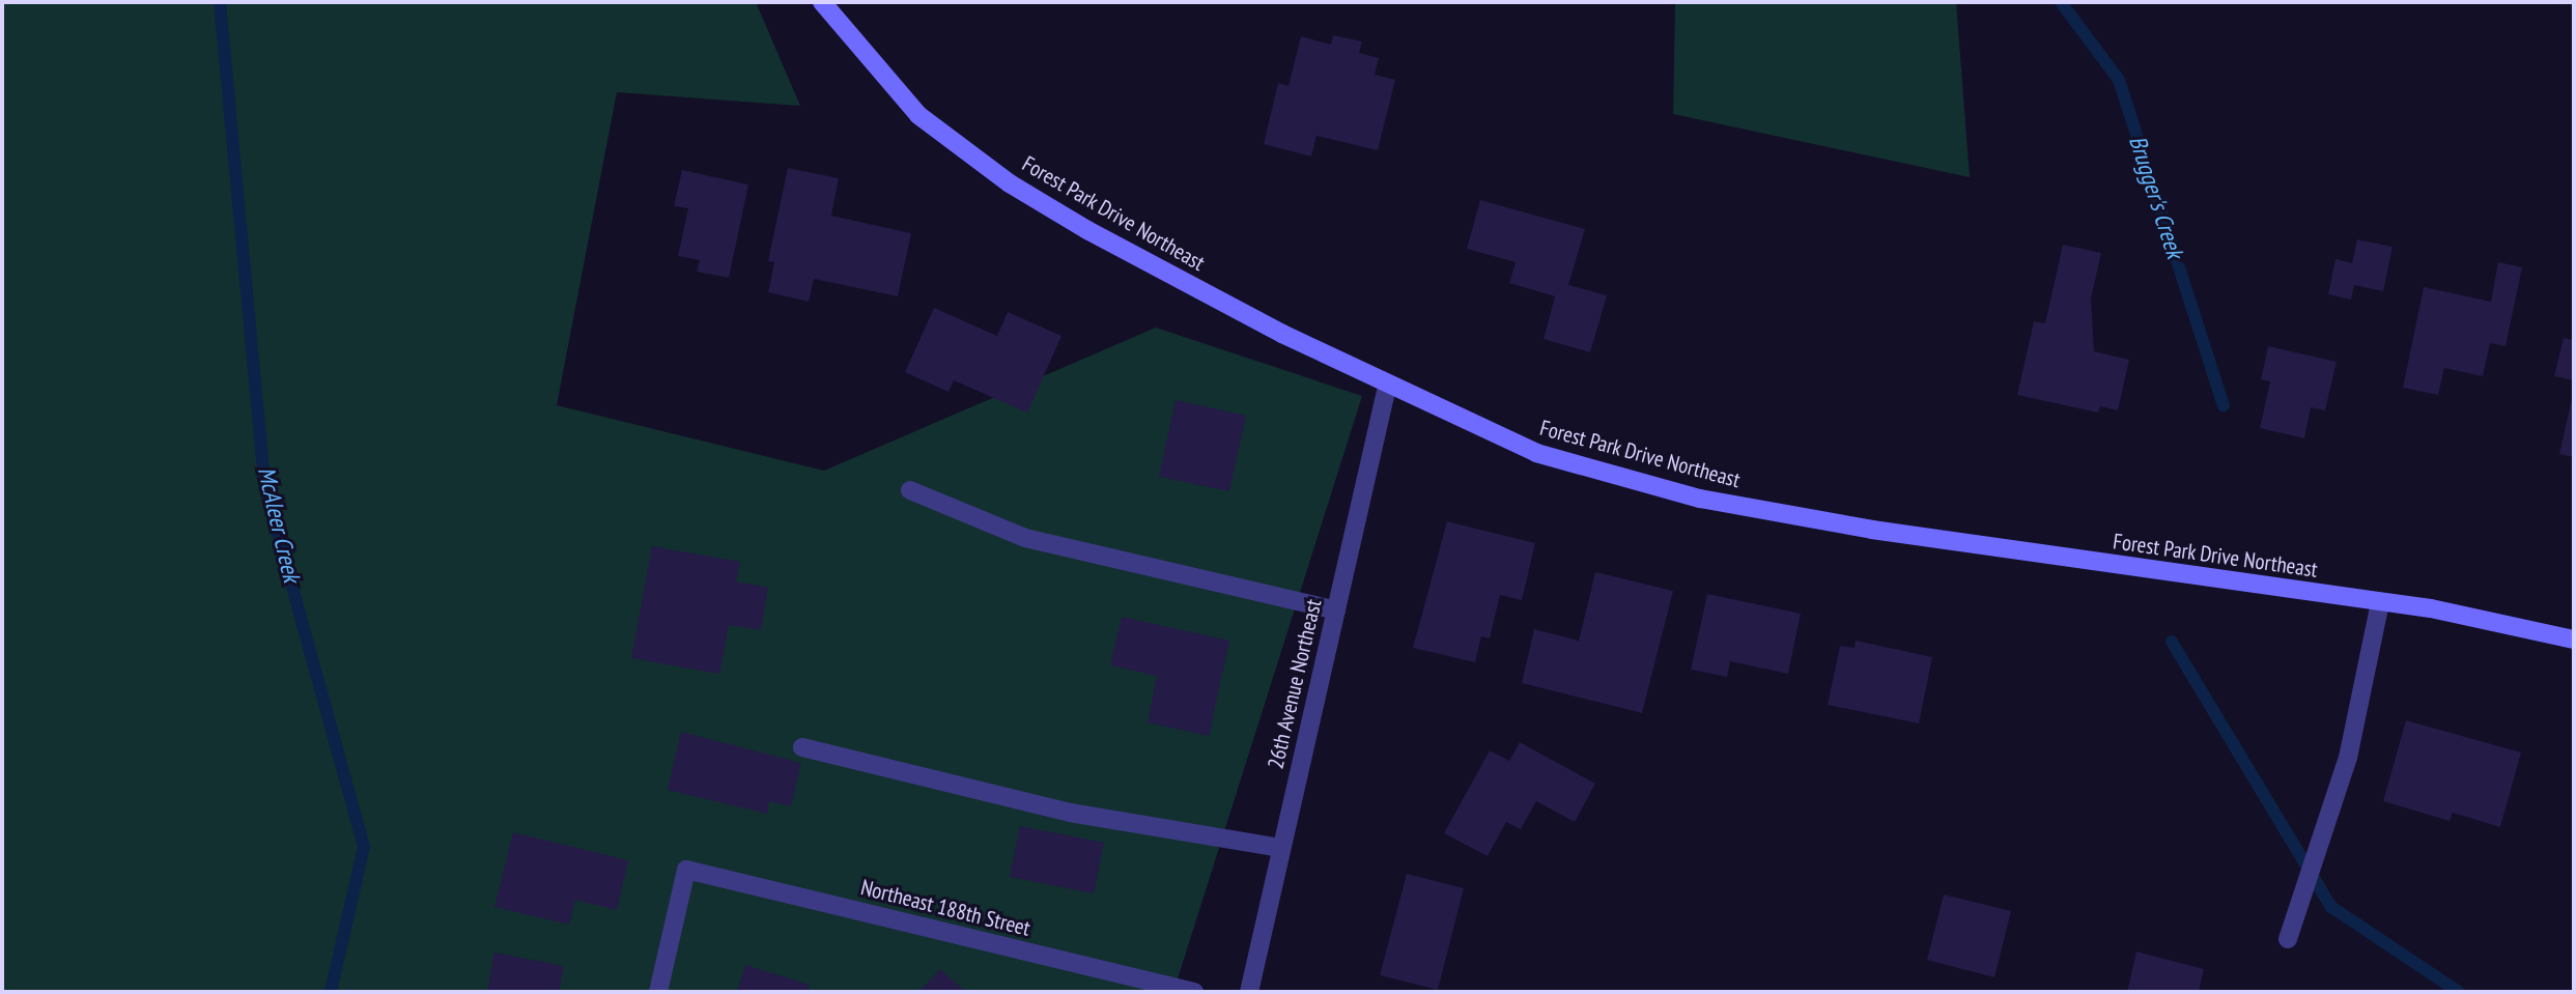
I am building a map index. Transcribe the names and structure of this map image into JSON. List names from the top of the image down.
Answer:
{
  "streets": {
    "street": ["Forest Park Drive Northeast", "26th Avenue Northeast", "Northeast 188th Street"]
  },
  "crossings": [
    ["Forest Park Drive Northeast", "26th Avenue Northeast"]
  ],
  "water": ["Brugger's Creek", "McAleer Creek"]
}
